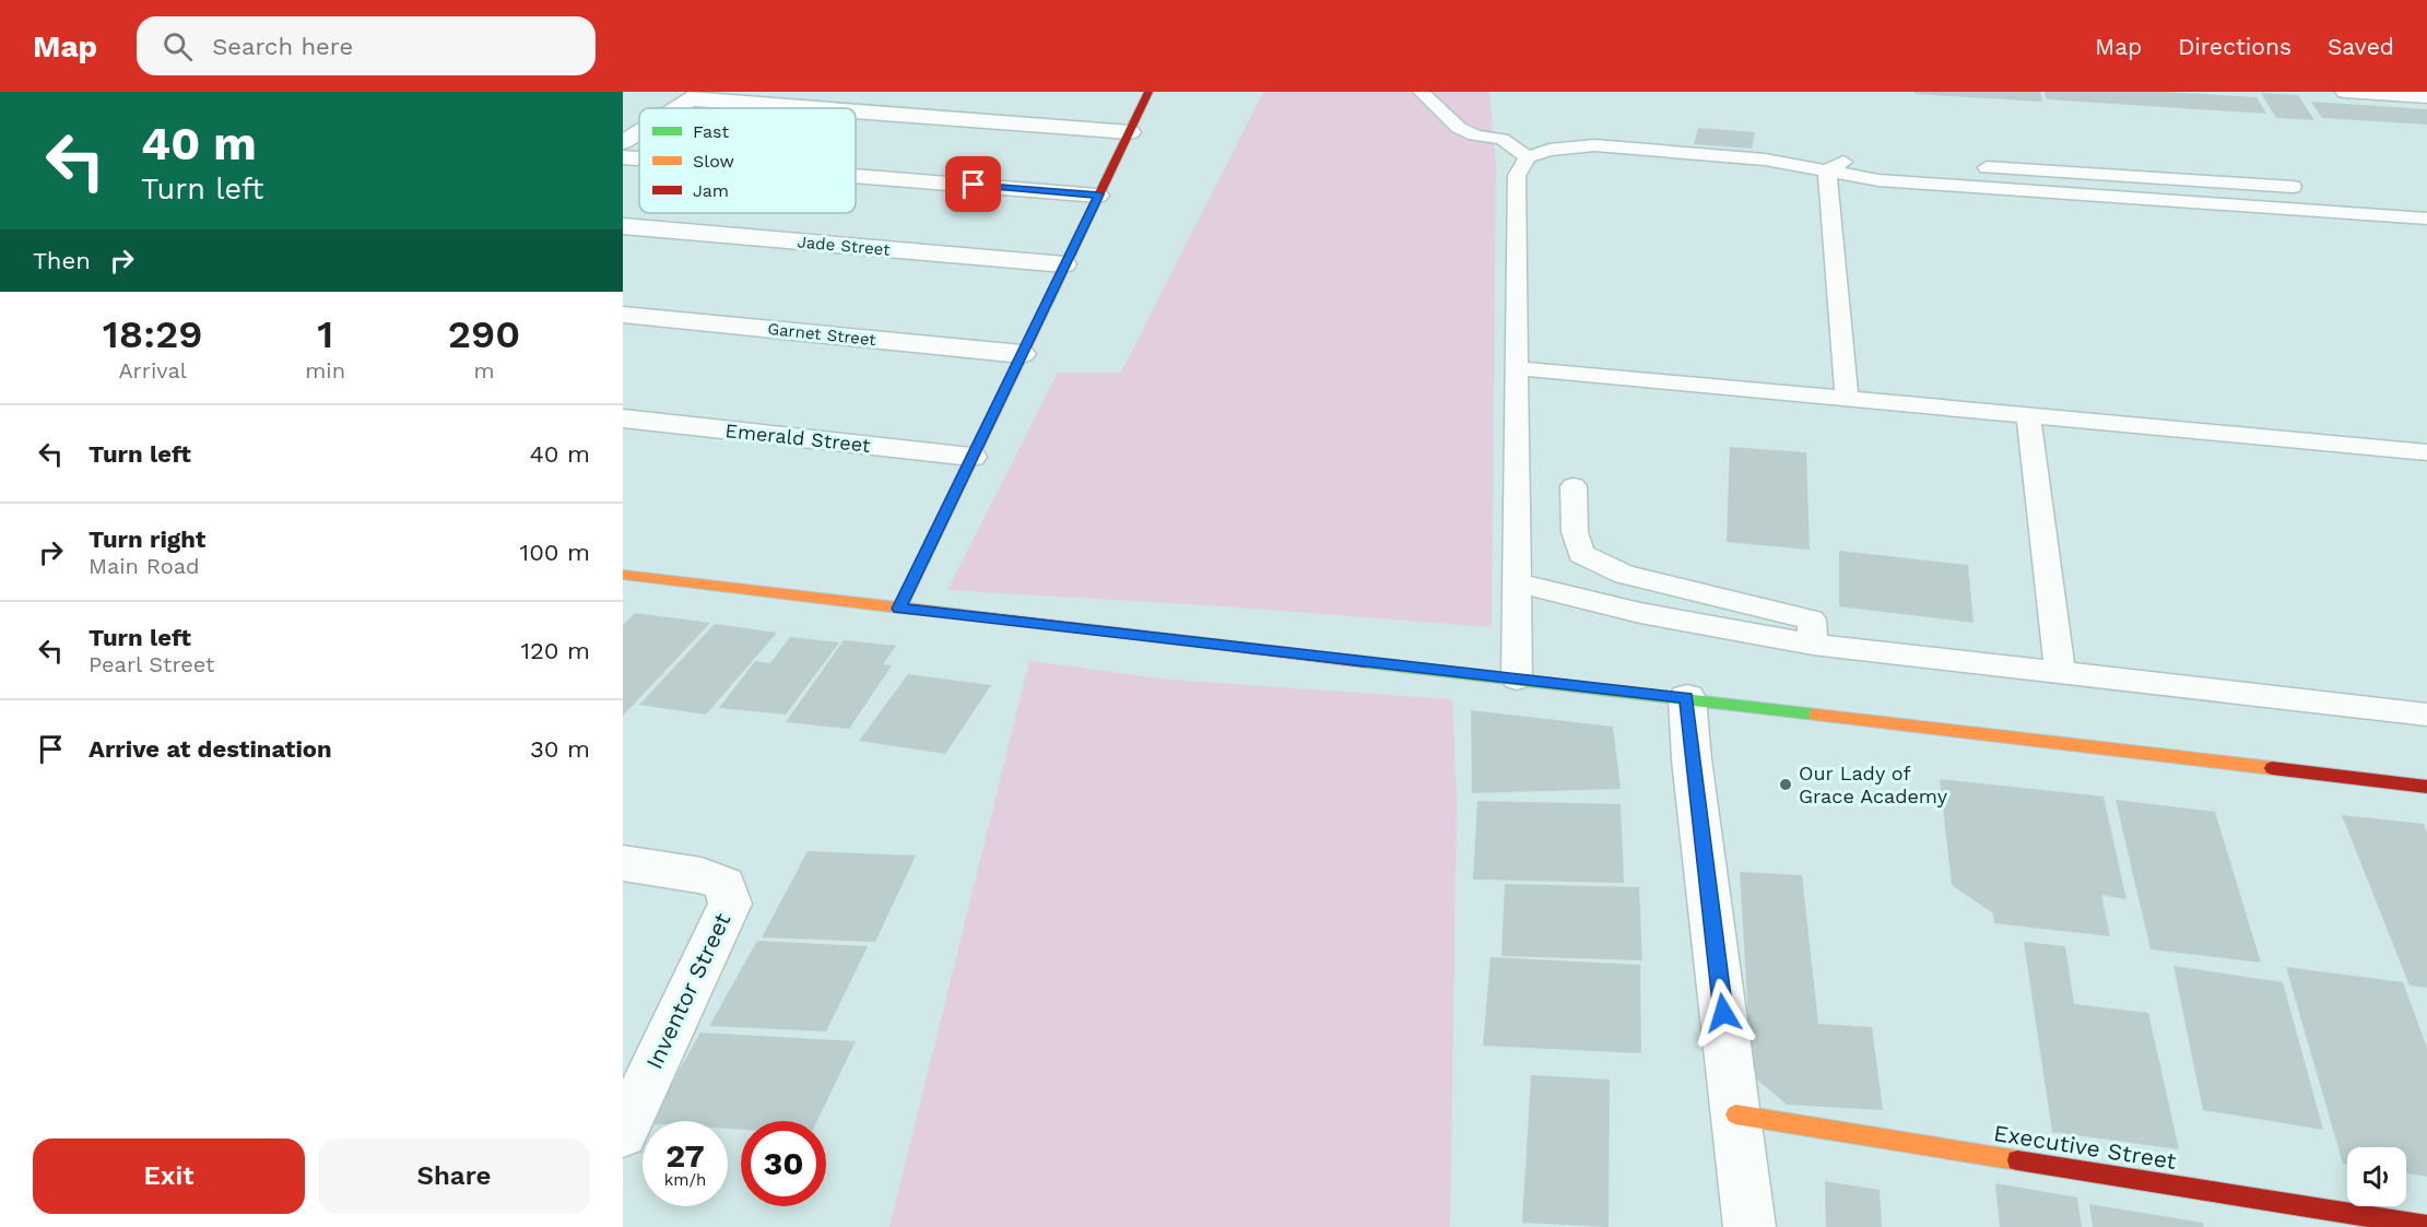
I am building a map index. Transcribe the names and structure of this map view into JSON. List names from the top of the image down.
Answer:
{
  "streets": {
    "street": [
      "Jade Street",
      "Garnet Street",
      "Emerald Street",
      "Inventor Street",
      "Executive Street"
    ]
  },
  "places": ["Our Lady of Grace Academy"],
  "legend": ["Fast", "Slow", "Jam"],
  "page": {
    "header": "Map",
    "search": "Search here",
    "nav": ["Map", "Directions", "Saved"],
    "turn": ["40 m", "Turn left"],
    "then": "Then",
    "eta": [
      "18:29",
      "Arrival",
      "1",
      "min",
      "290",
      "m"
    ],
    "list": [
      {
        "name": "Turn left",
        "value": "40 m"
      },
      {
        "name": "Turn right",
        "note": "Main Road",
        "value": "100 m"
      },
      {
        "name": "Turn left",
        "note": "Pearl Street",
        "value": "120 m"
      },
      {
        "name": "Arrive at destination",
        "value": "30 m"
      }
    ],
    "speed": "27 km/h",
    "limit": "30",
    "buttons": ["Exit", "Share"]
  }
}
